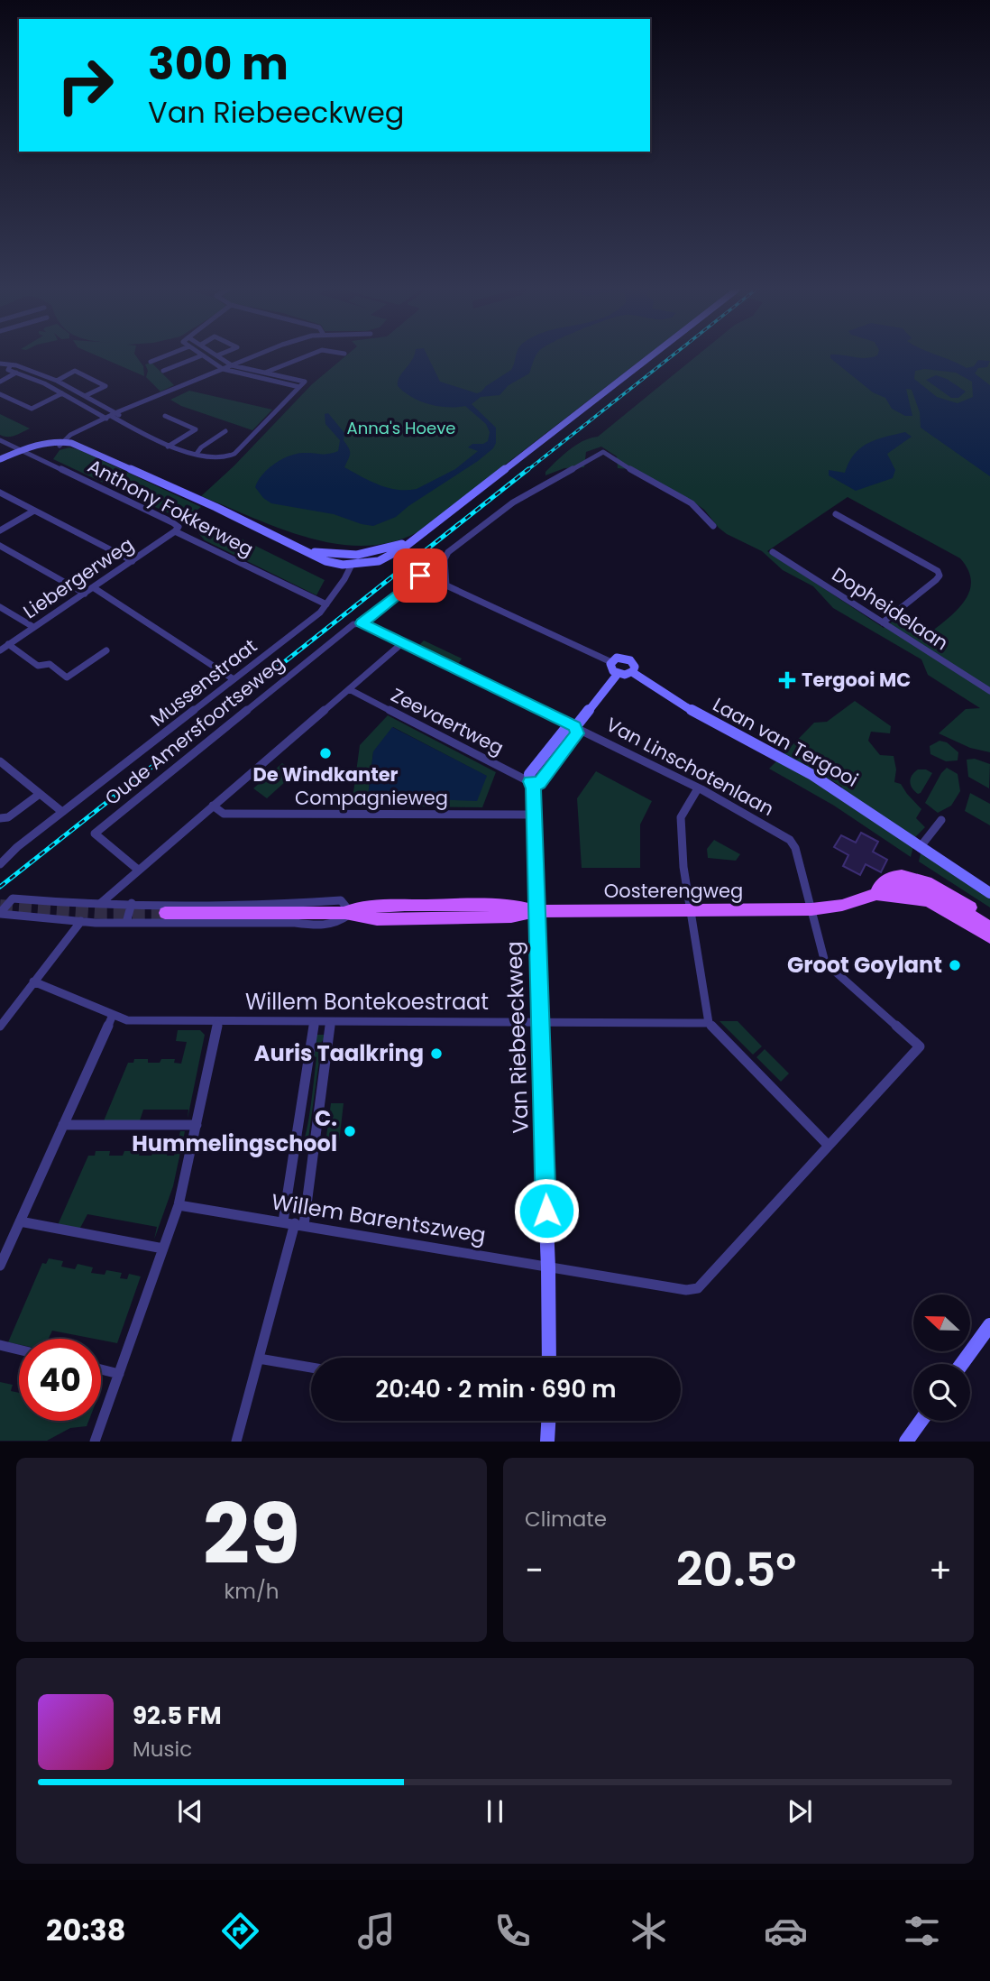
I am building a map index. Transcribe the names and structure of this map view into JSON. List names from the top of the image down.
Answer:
{
  "streets": {
    "main road": ["Laan van Tergooi", "Oosterengweg", "Van Riebeeckweg"],
    "street": [
      "Anthony Fokkerweg",
      "Liebergerweg",
      "Dopheidelaan",
      "Mussenstraat",
      "Zeevaertweg",
      "Oude Amersfoortseweg",
      "Van Linschotenlaan",
      "Compagnieweg",
      "Willem Bontekoestraat",
      "Willem Barentszweg"
    ]
  },
  "crossings": [
    ["Anthony Fokkerweg", "Liebergerweg"],
    ["Anthony Fokkerweg", "Mussenstraat"],
    ["Zeevaertweg", "Van Riebeeckweg"],
    ["Oude Amersfoortseweg", "Van Linschotenlaan"],
    ["Van Linschotenlaan", "Oosterengweg"],
    ["Van Linschotenlaan", "Willem Barentszweg"],
    ["Compagnieweg", "Van Riebeeckweg"],
    ["Oosterengweg", "Van Riebeeckweg"],
    ["Willem Bontekoestraat", "Van Riebeeckweg"],
    ["Van Riebeeckweg", "Willem Barentszweg"]
  ],
  "parks": ["Anna's Hoeve"],
  "places": {
    "health": ["Tergooi MC"],
    "other": [
      "De Windkanter",
      "Groot Goylant",
      "Auris Taalkring",
      "C. Hummelingschool"
    ]
  },
  "north": "left",
  "page": {
    "turn": ["300 m", "Van Riebeeckweg"],
    "limit": "40",
    "trip": "20:40 · 2 min · 690 m",
    "tile": [
      ["29", "km/h"],
      "Climate"
    ],
    "heat": ["−", "20.5°", "+"],
    "song": ["92.5 FM", "Music"],
    "tabs": "20:38"
  }
}
